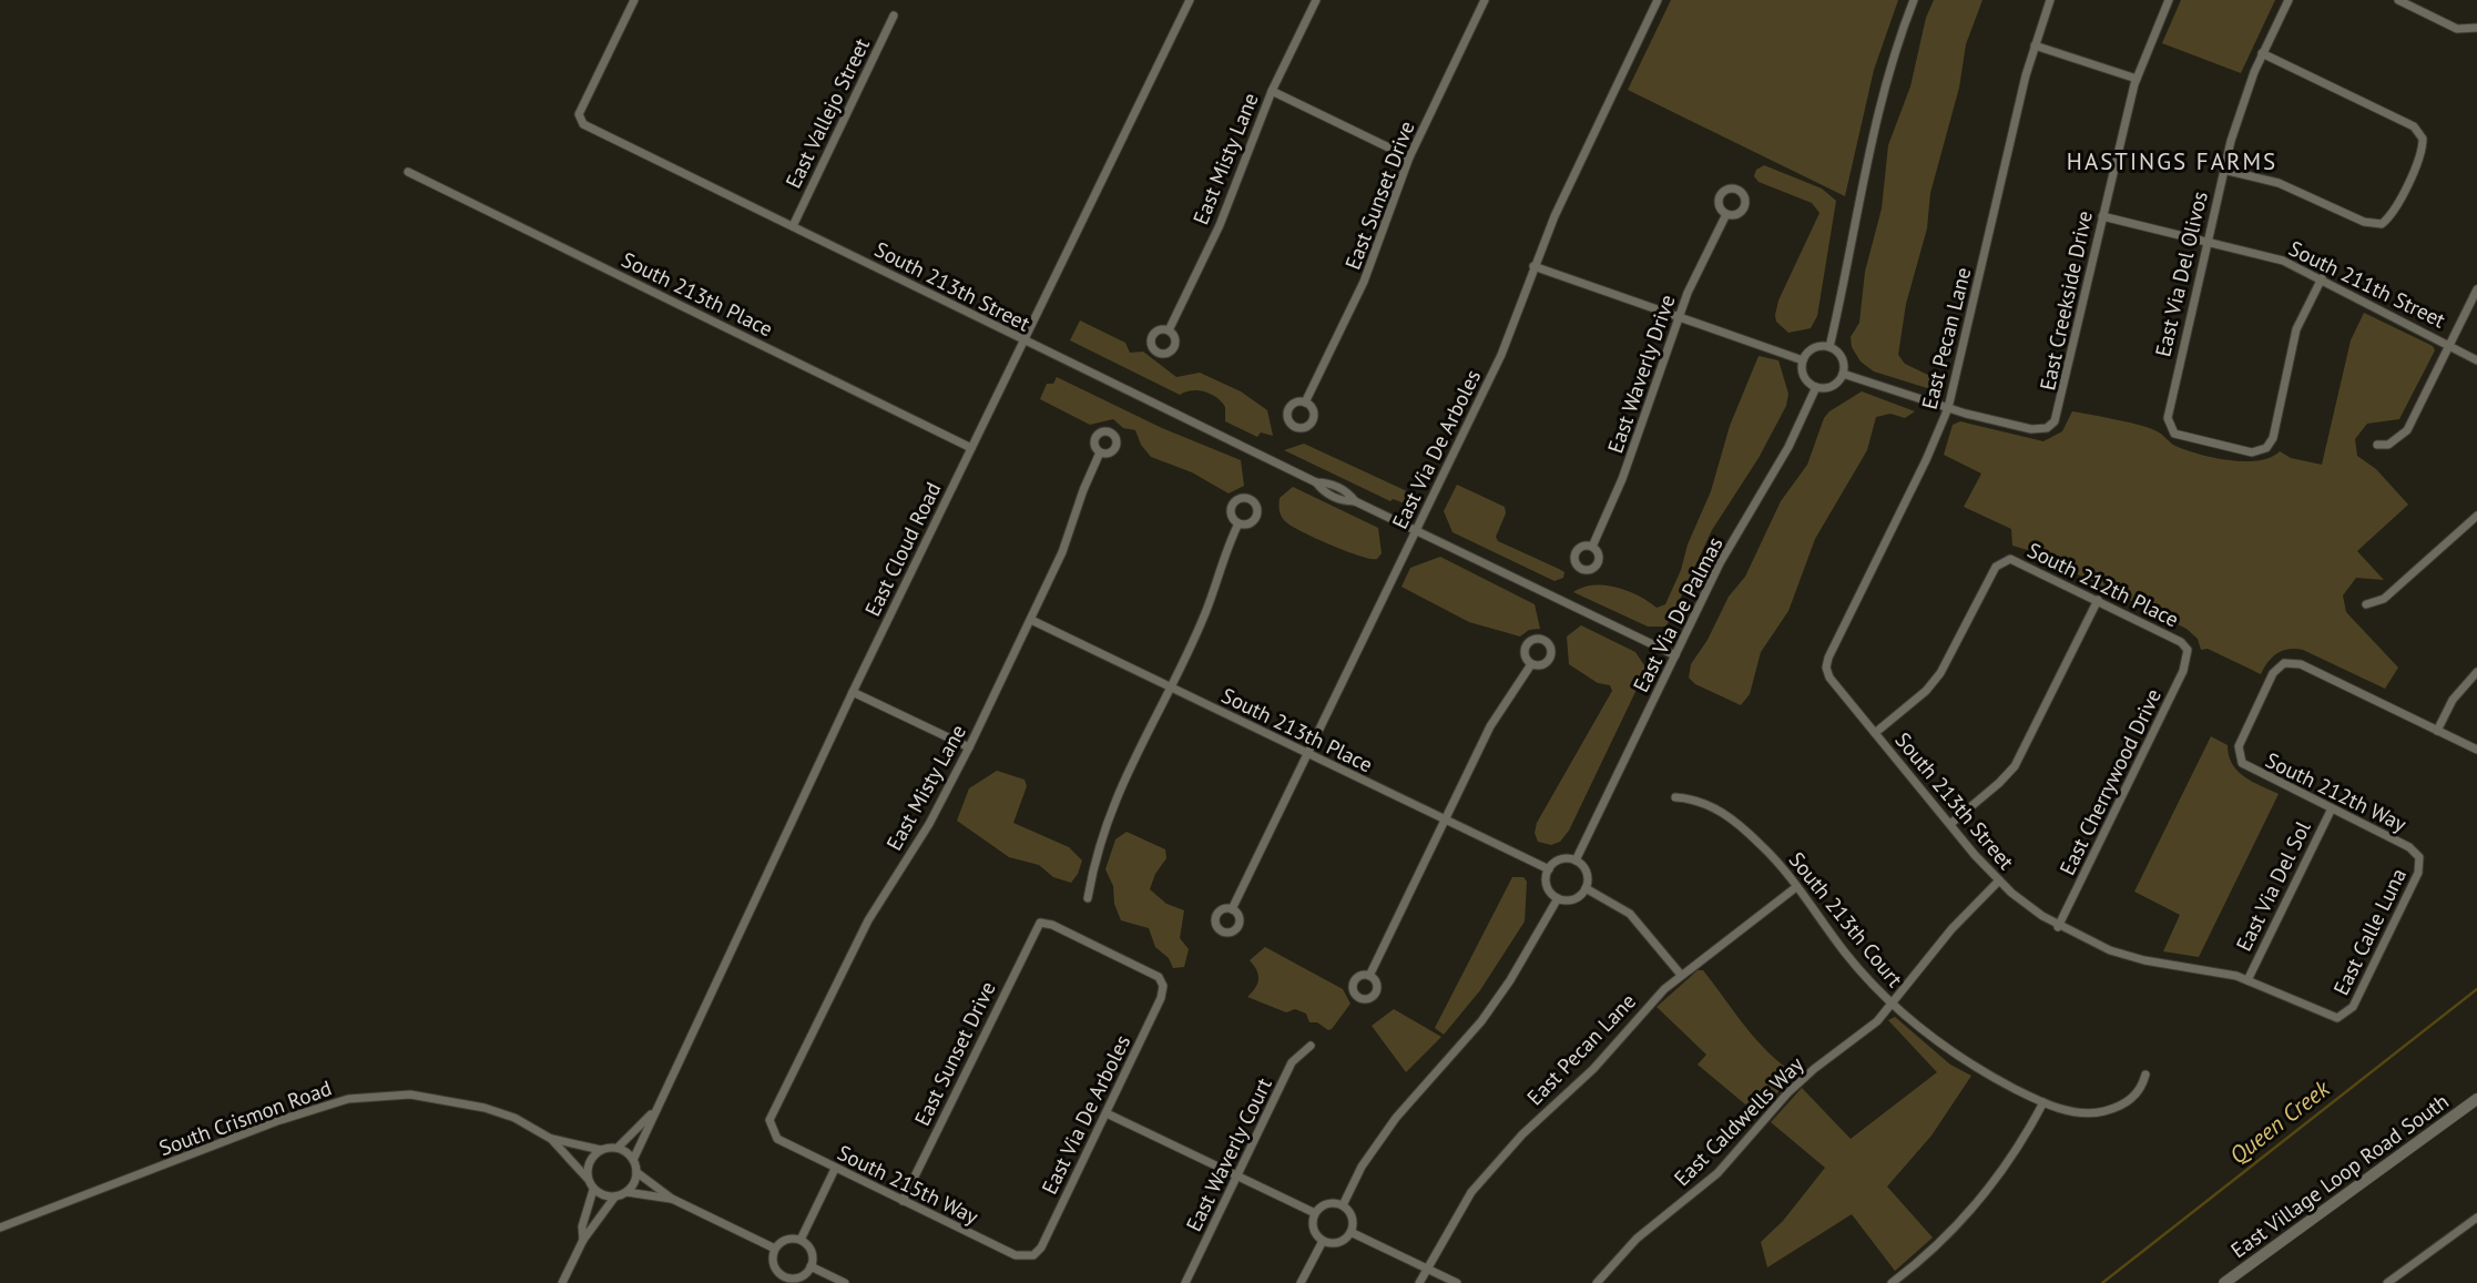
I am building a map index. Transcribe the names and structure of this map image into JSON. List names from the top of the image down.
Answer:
{
  "streets": {
    "street": [
      "East Vallejo Street",
      "East Misty Lane",
      "East Sunset Drive",
      "East Via Del Olivos",
      "South 211th Street",
      "South 213th Street",
      "South 213th Place",
      "East Creekside Drive",
      "East Pecan Lane",
      "East Waverly Drive",
      "East Via De Arboles",
      "East Cloud Road",
      "South 212th Place",
      "East Via De Palmas",
      "East Cherrywood Drive",
      "South 212th Way",
      "East Via Del Sol",
      "South 213th Court",
      "East Calle Luna",
      "South Crismon Road",
      "East Caldwells Way",
      "East Waverly Court",
      "East Village Loop Road South",
      "South 215th Way"
    ]
  },
  "crossings": [
    ["East Vallejo Street", "South 213th Street"],
    ["East Misty Lane", "South 213th Place"],
    ["East Misty Lane", "South 215th Way"],
    ["East Sunset Drive", "East Via De Arboles"],
    ["East Sunset Drive", "South 215th Way"],
    ["East Via Del Olivos", "South 211th Street"],
    ["South 211th Street", "East Creekside Drive"],
    ["South 213th Street", "East Pecan Lane"],
    ["South 213th Street", "East Via De Arboles"],
    ["South 213th Street", "East Cloud Road"],
    ["South 213th Street", "South 212th Place"],
    ["South 213th Street", "East Via De Palmas"],
    ["South 213th Street", "East Cherrywood Drive"],
    ["South 213th Street", "East Via Del Sol"],
    ["South 213th Street", "East Calle Luna"],
    ["South 213th Street", "East Caldwells Way"],
    ["South 213th Place", "East Via De Arboles"],
    ["South 213th Place", "East Cloud Road"],
    ["South 213th Place", "East Via De Palmas"],
    ["East Creekside Drive", "East Pecan Lane"],
    ["East Pecan Lane", "South 213th Court"],
    ["East Via De Arboles", "South 215th Way"],
    ["East Cloud Road", "South Crismon Road"],
    ["South 212th Place", "East Cherrywood Drive"],
    ["South 212th Way", "East Via Del Sol"],
    ["South 212th Way", "East Calle Luna"],
    ["South 213th Court", "East Caldwells Way"]
  ],
  "districts": ["HASTINGS FARMS"],
  "water": ["Queen Creek"]
}
